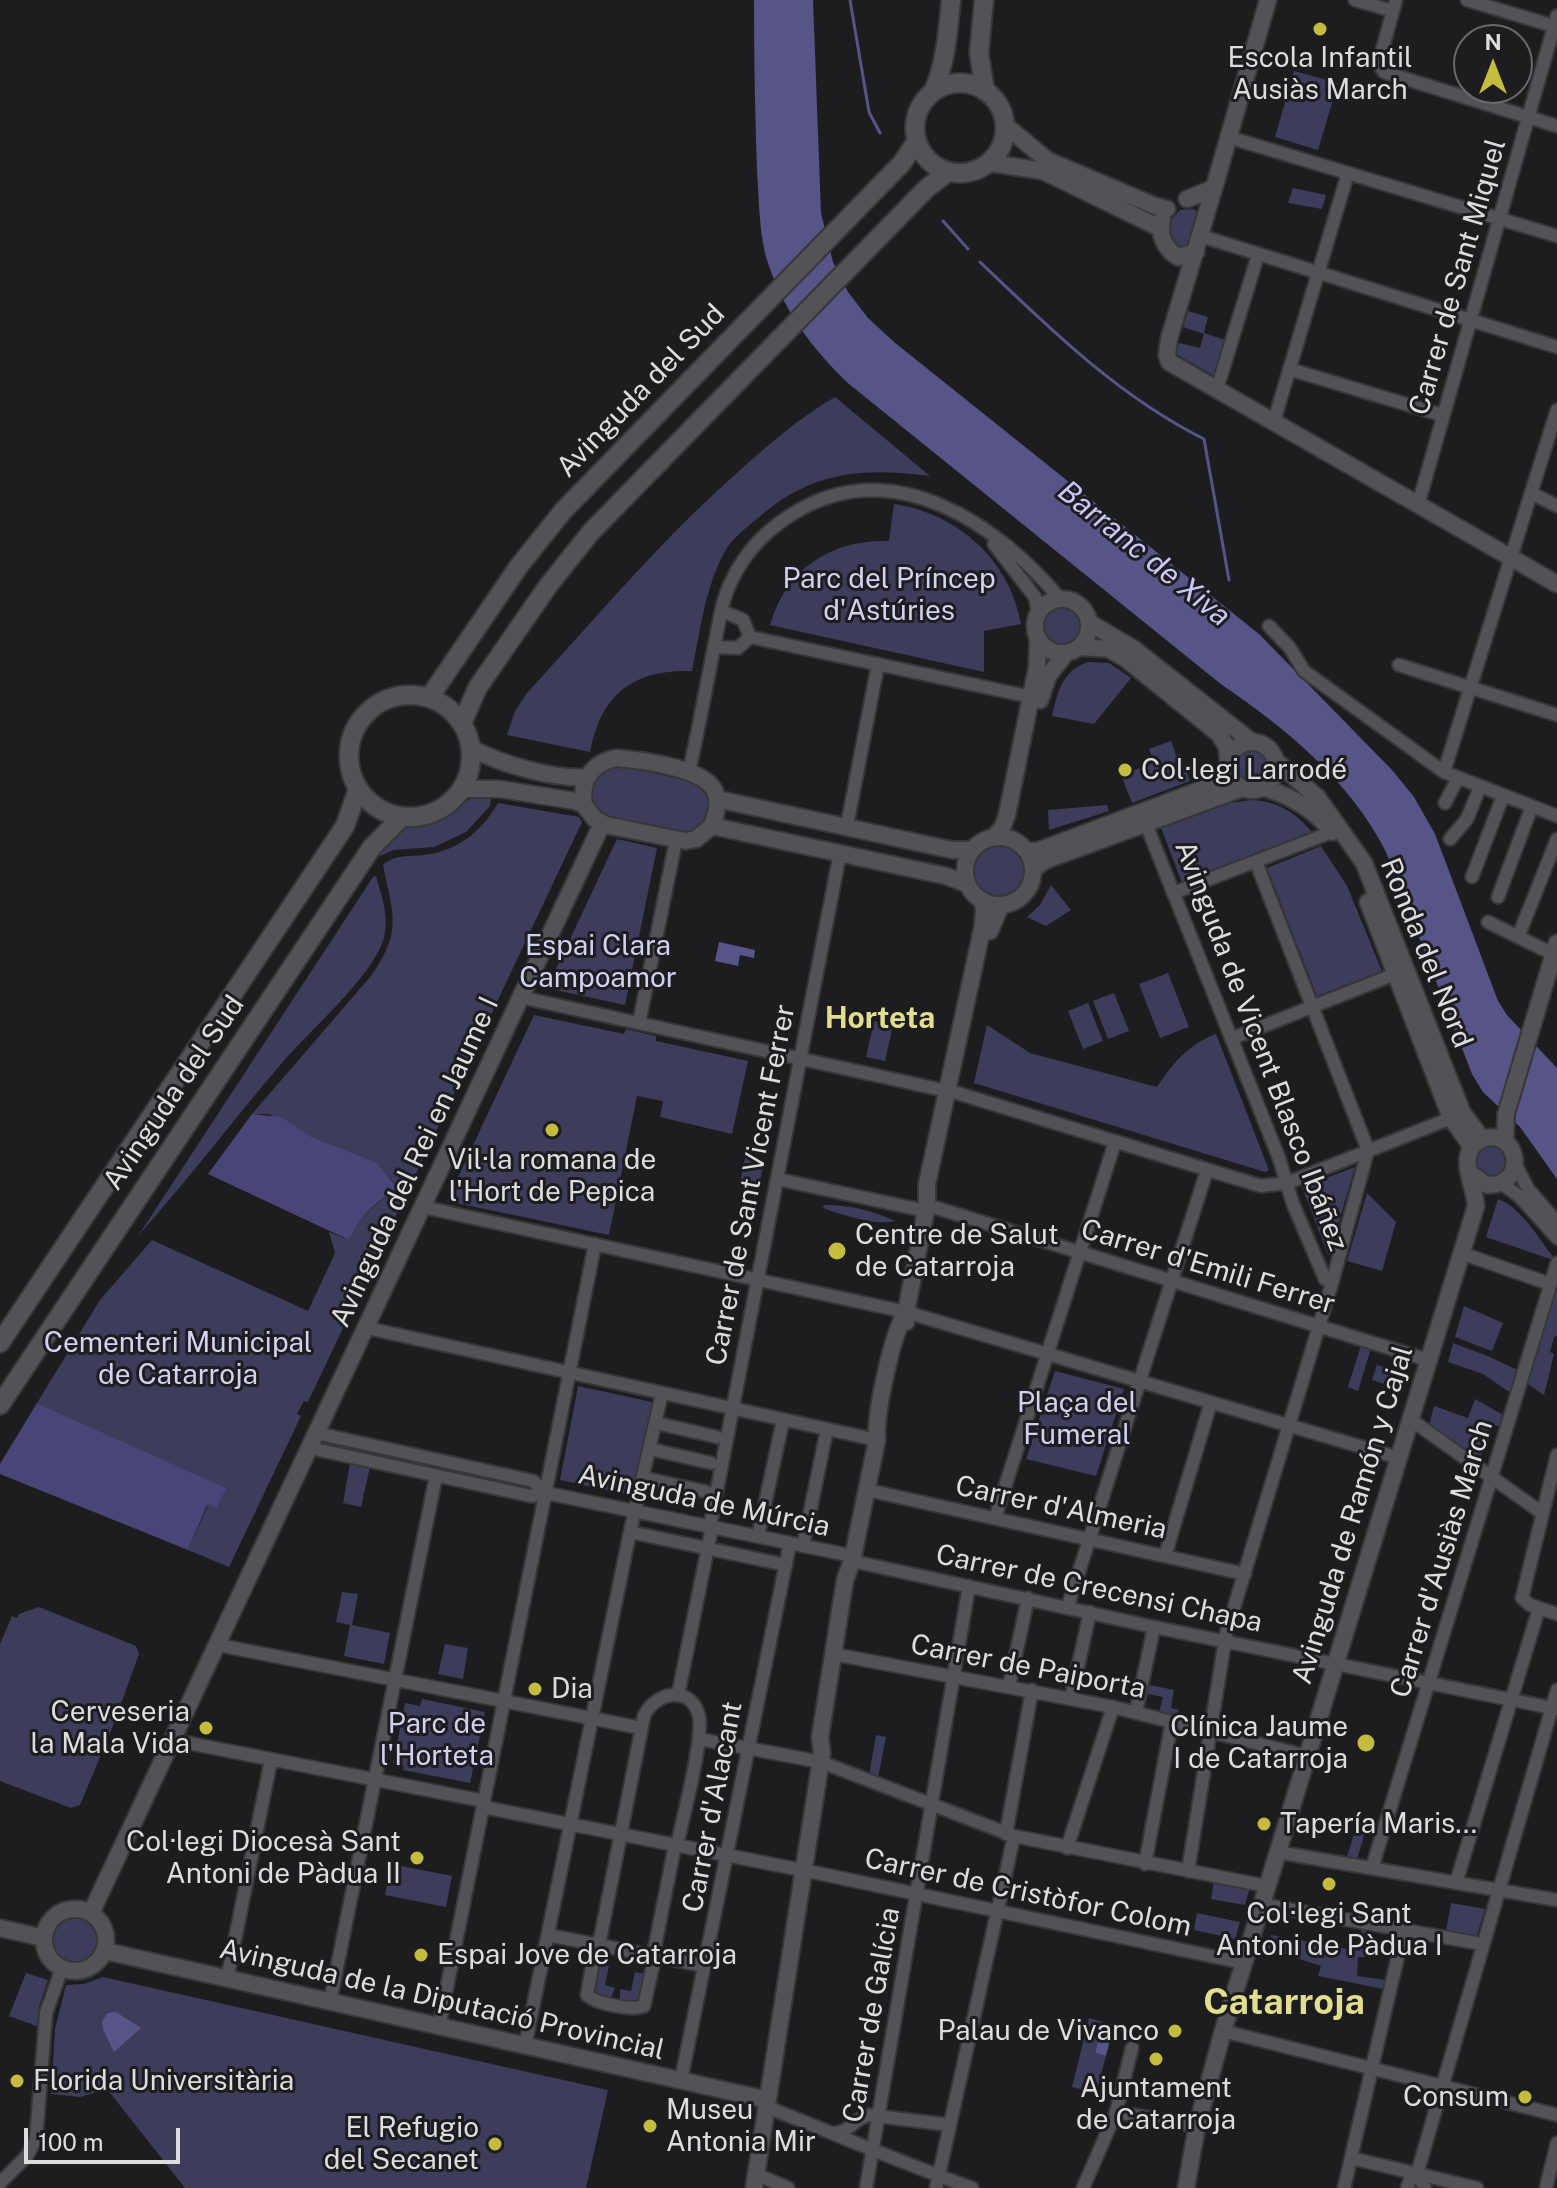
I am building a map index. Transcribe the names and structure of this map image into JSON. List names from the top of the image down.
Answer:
{
  "streets": {
    "main road": ["Avinguda del Sud"],
    "street": [
      "Carrer de Sant Miquel",
      "Ronda del Nord",
      "Avinguda de Vicent Blasco Ibáñez",
      "Avinguda del Rei en Jaume I",
      "Carrer de Sant Vicent Ferrer",
      "Carrer d'Emili Ferrer",
      "Avinguda de Múrcia",
      "Carrer d'Almeria",
      "Avinguda de Ramón y Cajal",
      "Carrer d'Ausiàs March",
      "Carrer de Crecensi Chapa",
      "Carrer de Paiporta",
      "Carrer d'Alacant",
      "Carrer de Cristòfor Colom",
      "Avinguda de la Diputació Provincial",
      "Carrer de Galícia"
    ]
  },
  "crossings": [
    ["Ronda del Nord", "Avinguda de Ramón y Cajal"],
    ["Avinguda del Rei en Jaume I", "Avinguda de Múrcia"],
    ["Avinguda del Rei en Jaume I", "Carrer de Cristòfor Colom"],
    ["Avinguda del Rei en Jaume I", "Avinguda de la Diputació Provincial"],
    ["Carrer de Sant Vicent Ferrer", "Carrer d'Emili Ferrer"],
    ["Carrer de Sant Vicent Ferrer", "Avinguda de Múrcia"],
    ["Carrer d'Emili Ferrer", "Avinguda de Ramón y Cajal"],
    ["Avinguda de Múrcia", "Carrer de Crecensi Chapa"],
    ["Avinguda de Múrcia", "Carrer d'Alacant"],
    ["Avinguda de Ramón y Cajal", "Carrer de Crecensi Chapa"],
    ["Avinguda de Ramón y Cajal", "Carrer de Paiporta"],
    ["Avinguda de Ramón y Cajal", "Carrer de Cristòfor Colom"],
    ["Carrer d'Ausiàs March", "Carrer de Crecensi Chapa"],
    ["Carrer de Crecensi Chapa", "Carrer de Galícia"],
    ["Carrer de Paiporta", "Carrer de Galícia"],
    ["Carrer d'Alacant", "Carrer de Cristòfor Colom"],
    ["Carrer d'Alacant", "Avinguda de la Diputació Provincial"],
    ["Carrer de Cristòfor Colom", "Carrer de Galícia"]
  ],
  "districts": ["Horteta", "Catarroja"],
  "water": ["Barranc de Xiva"],
  "parks": [
    "Parc del Príncep d'Astúries",
    "Espai Clara Campoamor",
    "Cementeri Municipal de Catarroja",
    "Plaça del Fumeral",
    "Parc de l'Horteta"
  ],
  "places": [
    "Escola Infantil Ausiàs March",
    "Col·legi Larrodé",
    "Vil·la romana de l'Hort de Pepica",
    "Centre de Salut de Catarroja",
    "Dia",
    "Cerveseria la Mala Vida",
    "Clínica Jaume I de Catarroja",
    "Tapería Maris...",
    "Col·legi Diocesà Sant Antoni de Pàdua II",
    "Col·legi Sant Antoni de Pàdua I",
    "Espai Jove de Catarroja",
    "Palau de Vivanco",
    "Ajuntament de Catarroja",
    "Florida Universitària",
    "Consum",
    "Museu Antonia Mir",
    "El Refugio del Secanet"
  ],
  "scale_bar": "100 m",
  "north": "top"
}
